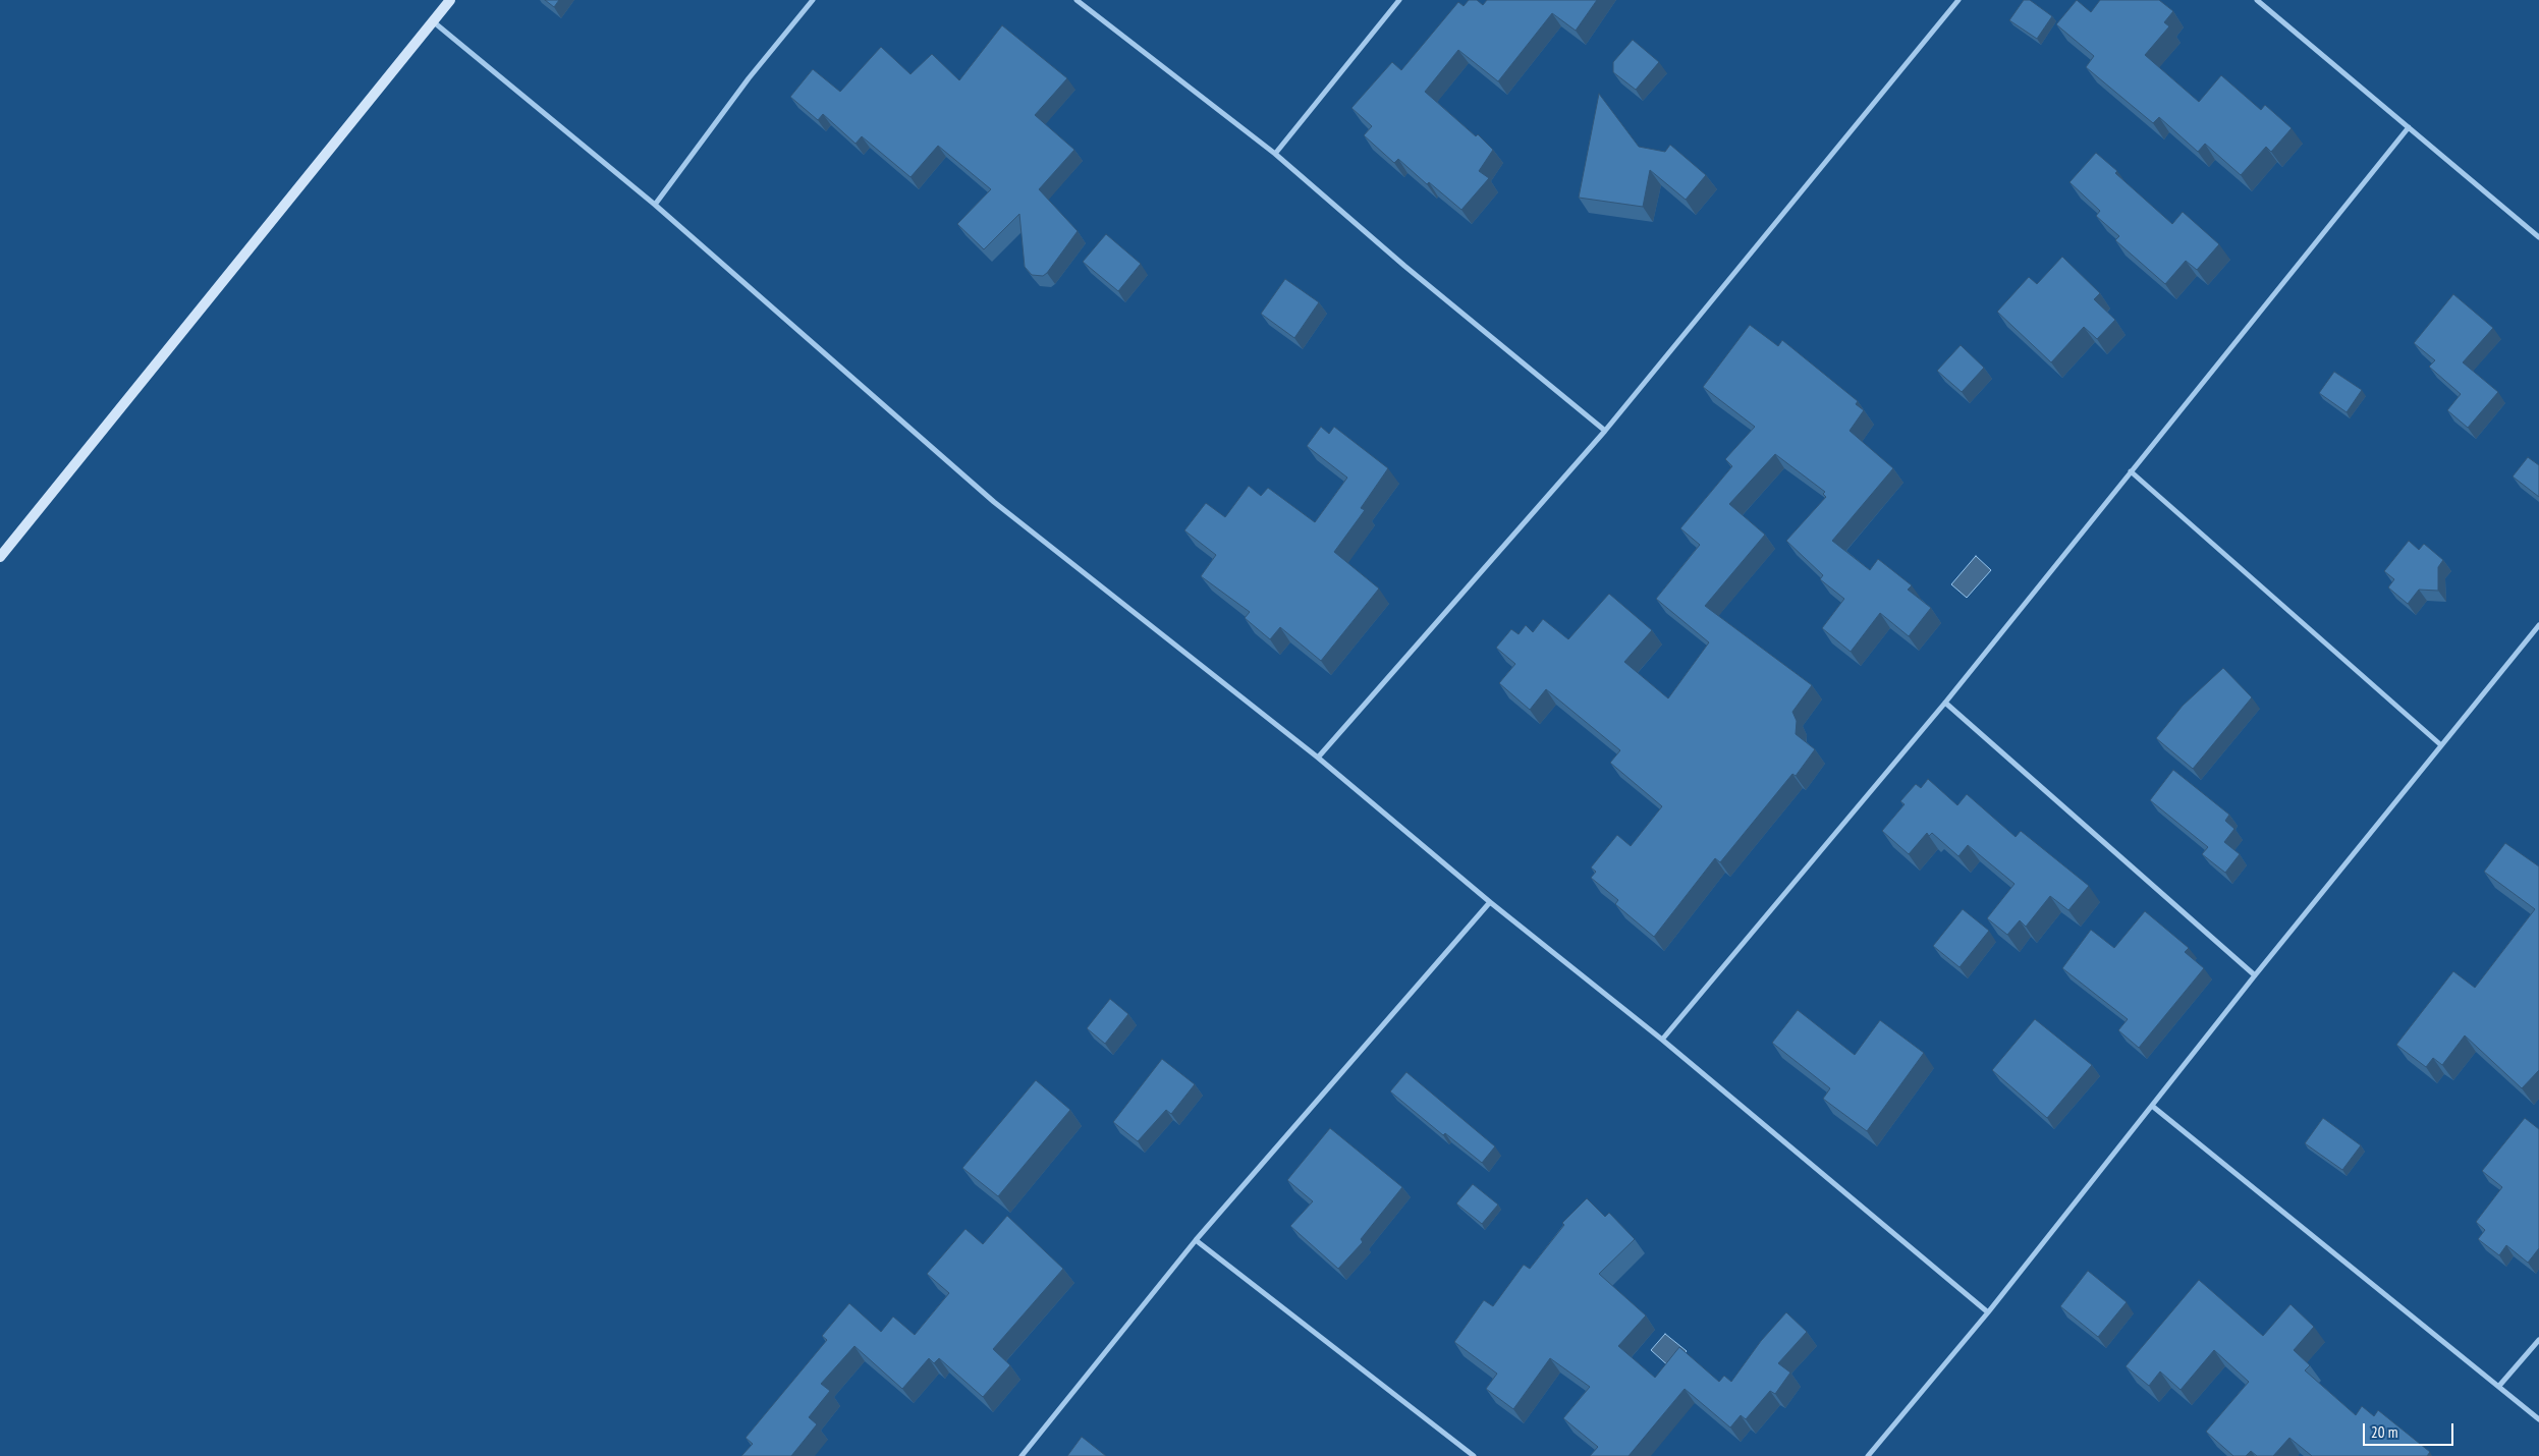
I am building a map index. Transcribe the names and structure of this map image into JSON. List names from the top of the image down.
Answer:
{
  "scale_bar": "20 m"
}
